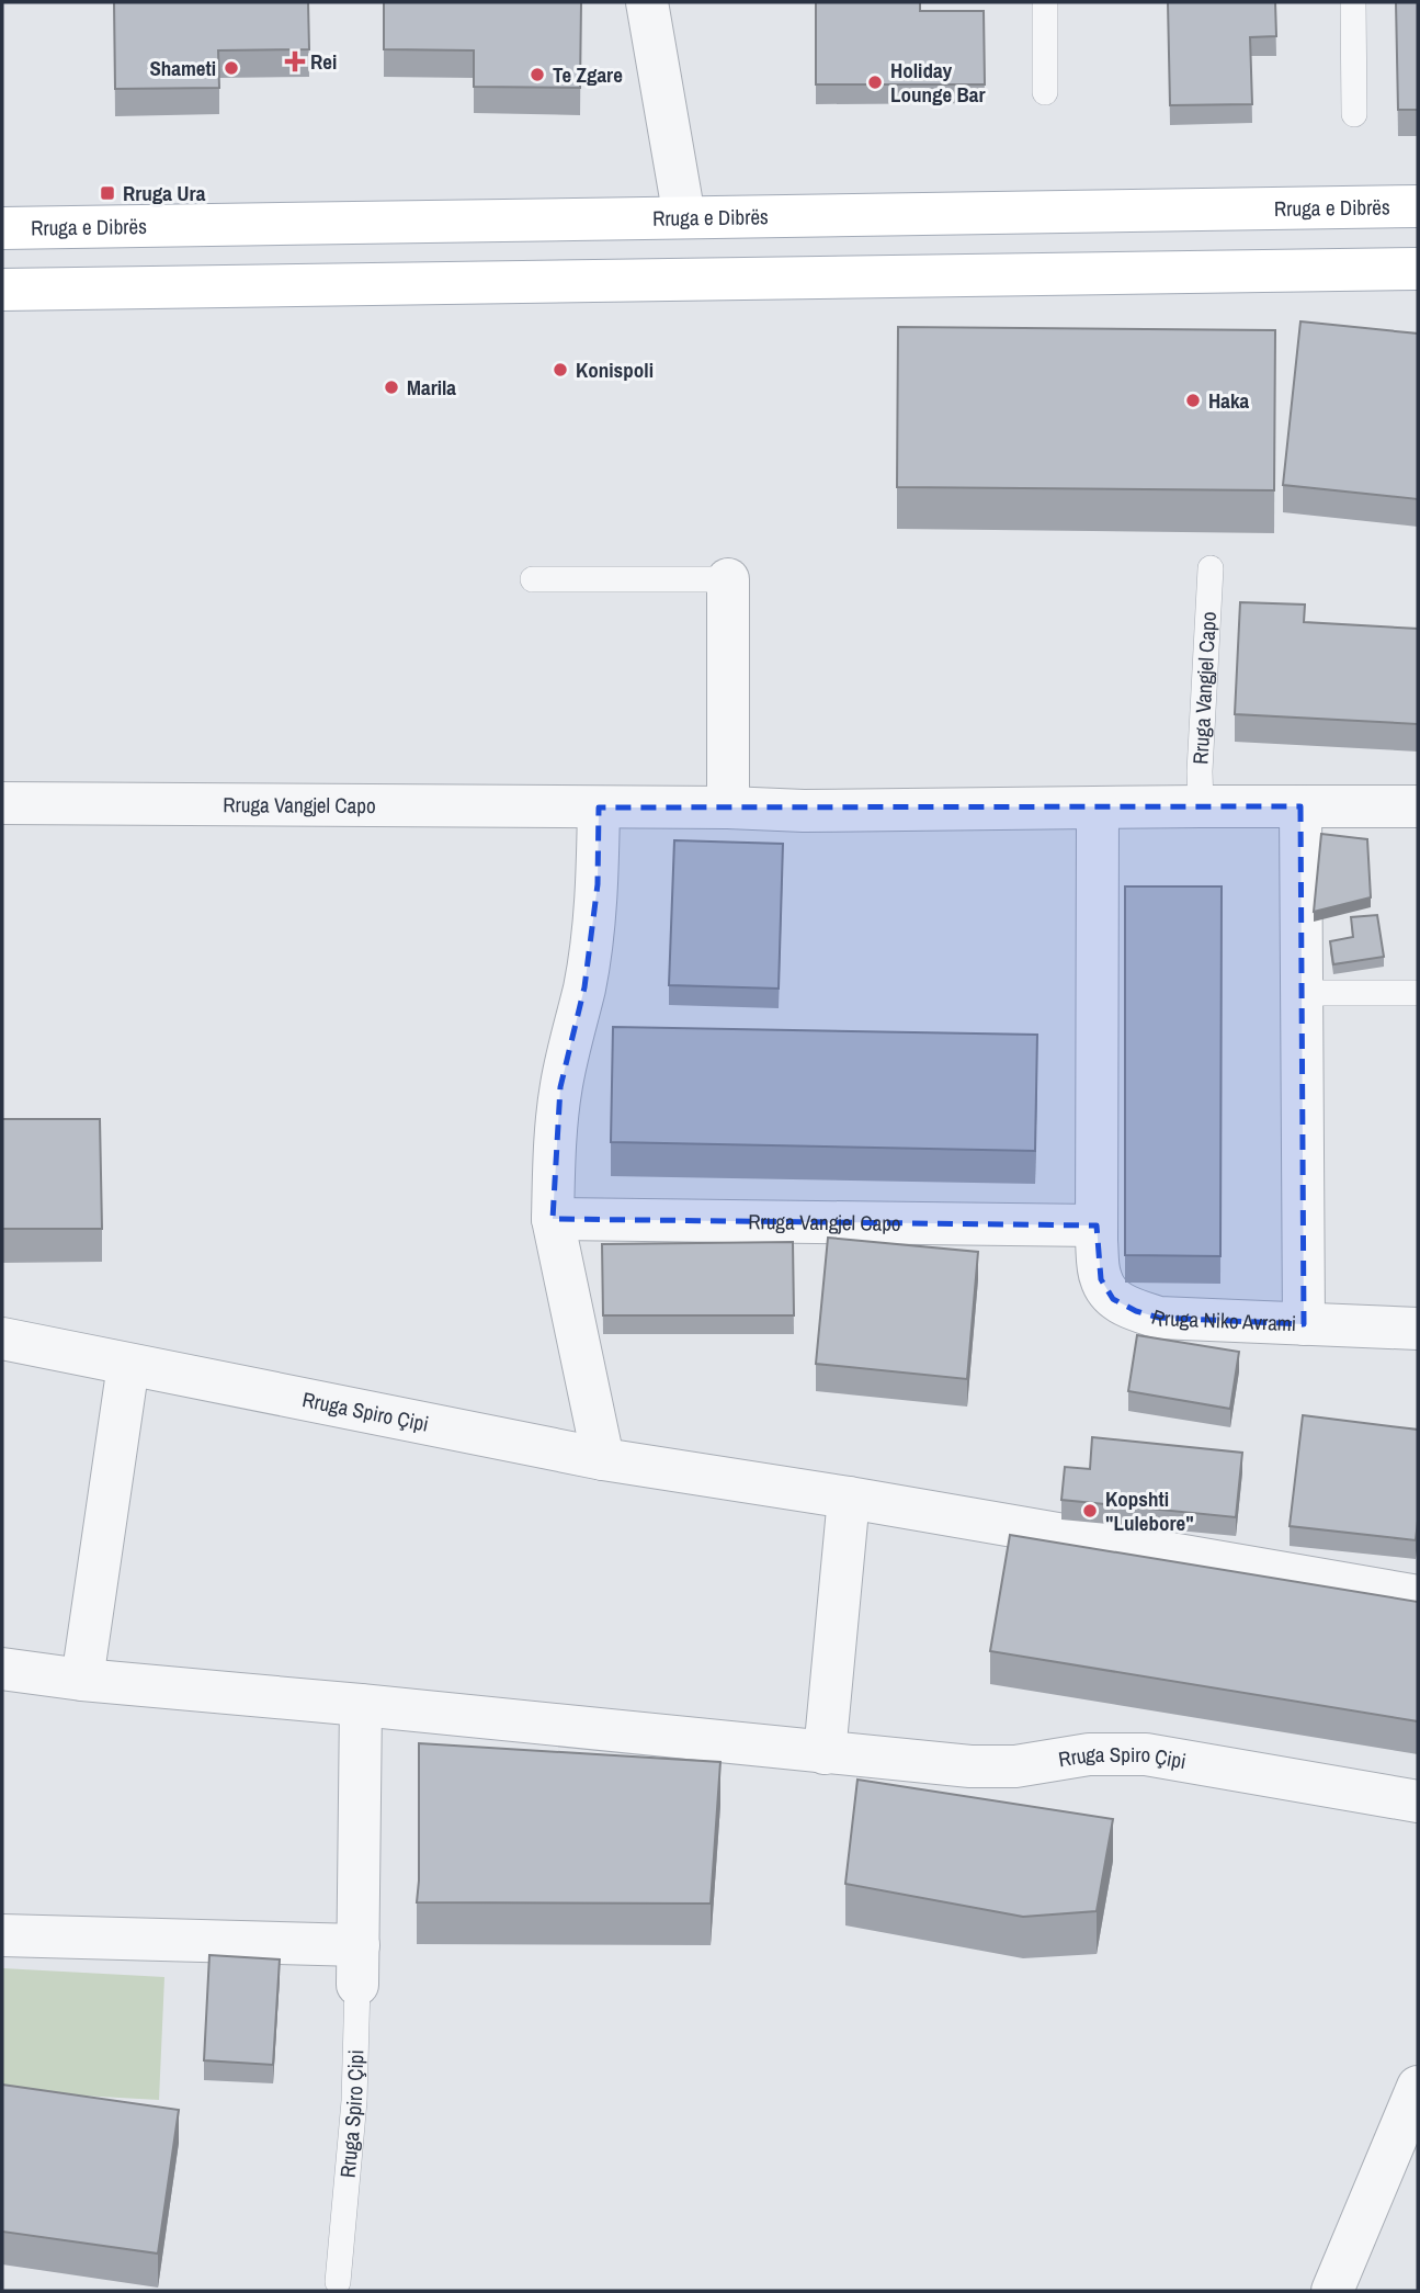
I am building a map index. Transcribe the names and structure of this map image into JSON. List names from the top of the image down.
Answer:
{
  "streets": {
    "main road": ["Rruga e Dibrës"],
    "street": ["Rruga Vangjel Capo", "Rruga Niko Avrami", "Rruga Spiro Çipi"]
  },
  "crossings": [
    ["Rruga Vangjel Capo", "Rruga Niko Avrami"]
  ],
  "places": {
    "health": ["Rei"],
    "other": [
      "Shameti",
      "Te Zgare",
      "Holiday Lounge Bar",
      "Konispoli",
      "Marila",
      "Haka",
      "Kopshti \"Lulebore\""
    ],
    "transit": ["Rruga Ura"]
  }
}
